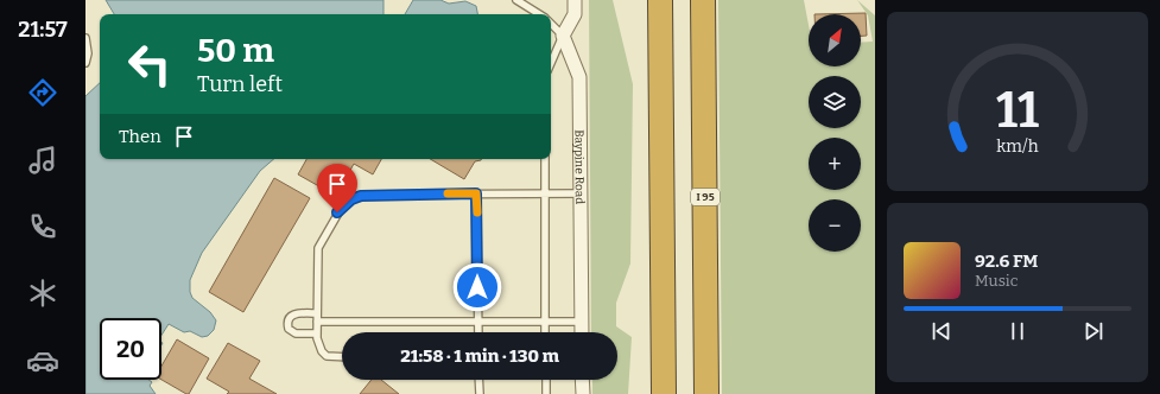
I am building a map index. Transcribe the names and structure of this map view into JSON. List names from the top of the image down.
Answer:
{
  "streets": {
    "highway": ["I 95"],
    "street": ["Baypine Road"]
  },
  "north": "top right",
  "page": {
    "tabs": "21:57",
    "map_buttons": ["+", "−"],
    "turn": ["50 m", "Turn left"],
    "then": "Then",
    "song": ["92.6 FM", "Music"],
    "limit": "20",
    "trip": "21:58 · 1 min · 130 m",
    "gauge": ["11", "km/h"]
  }
}
